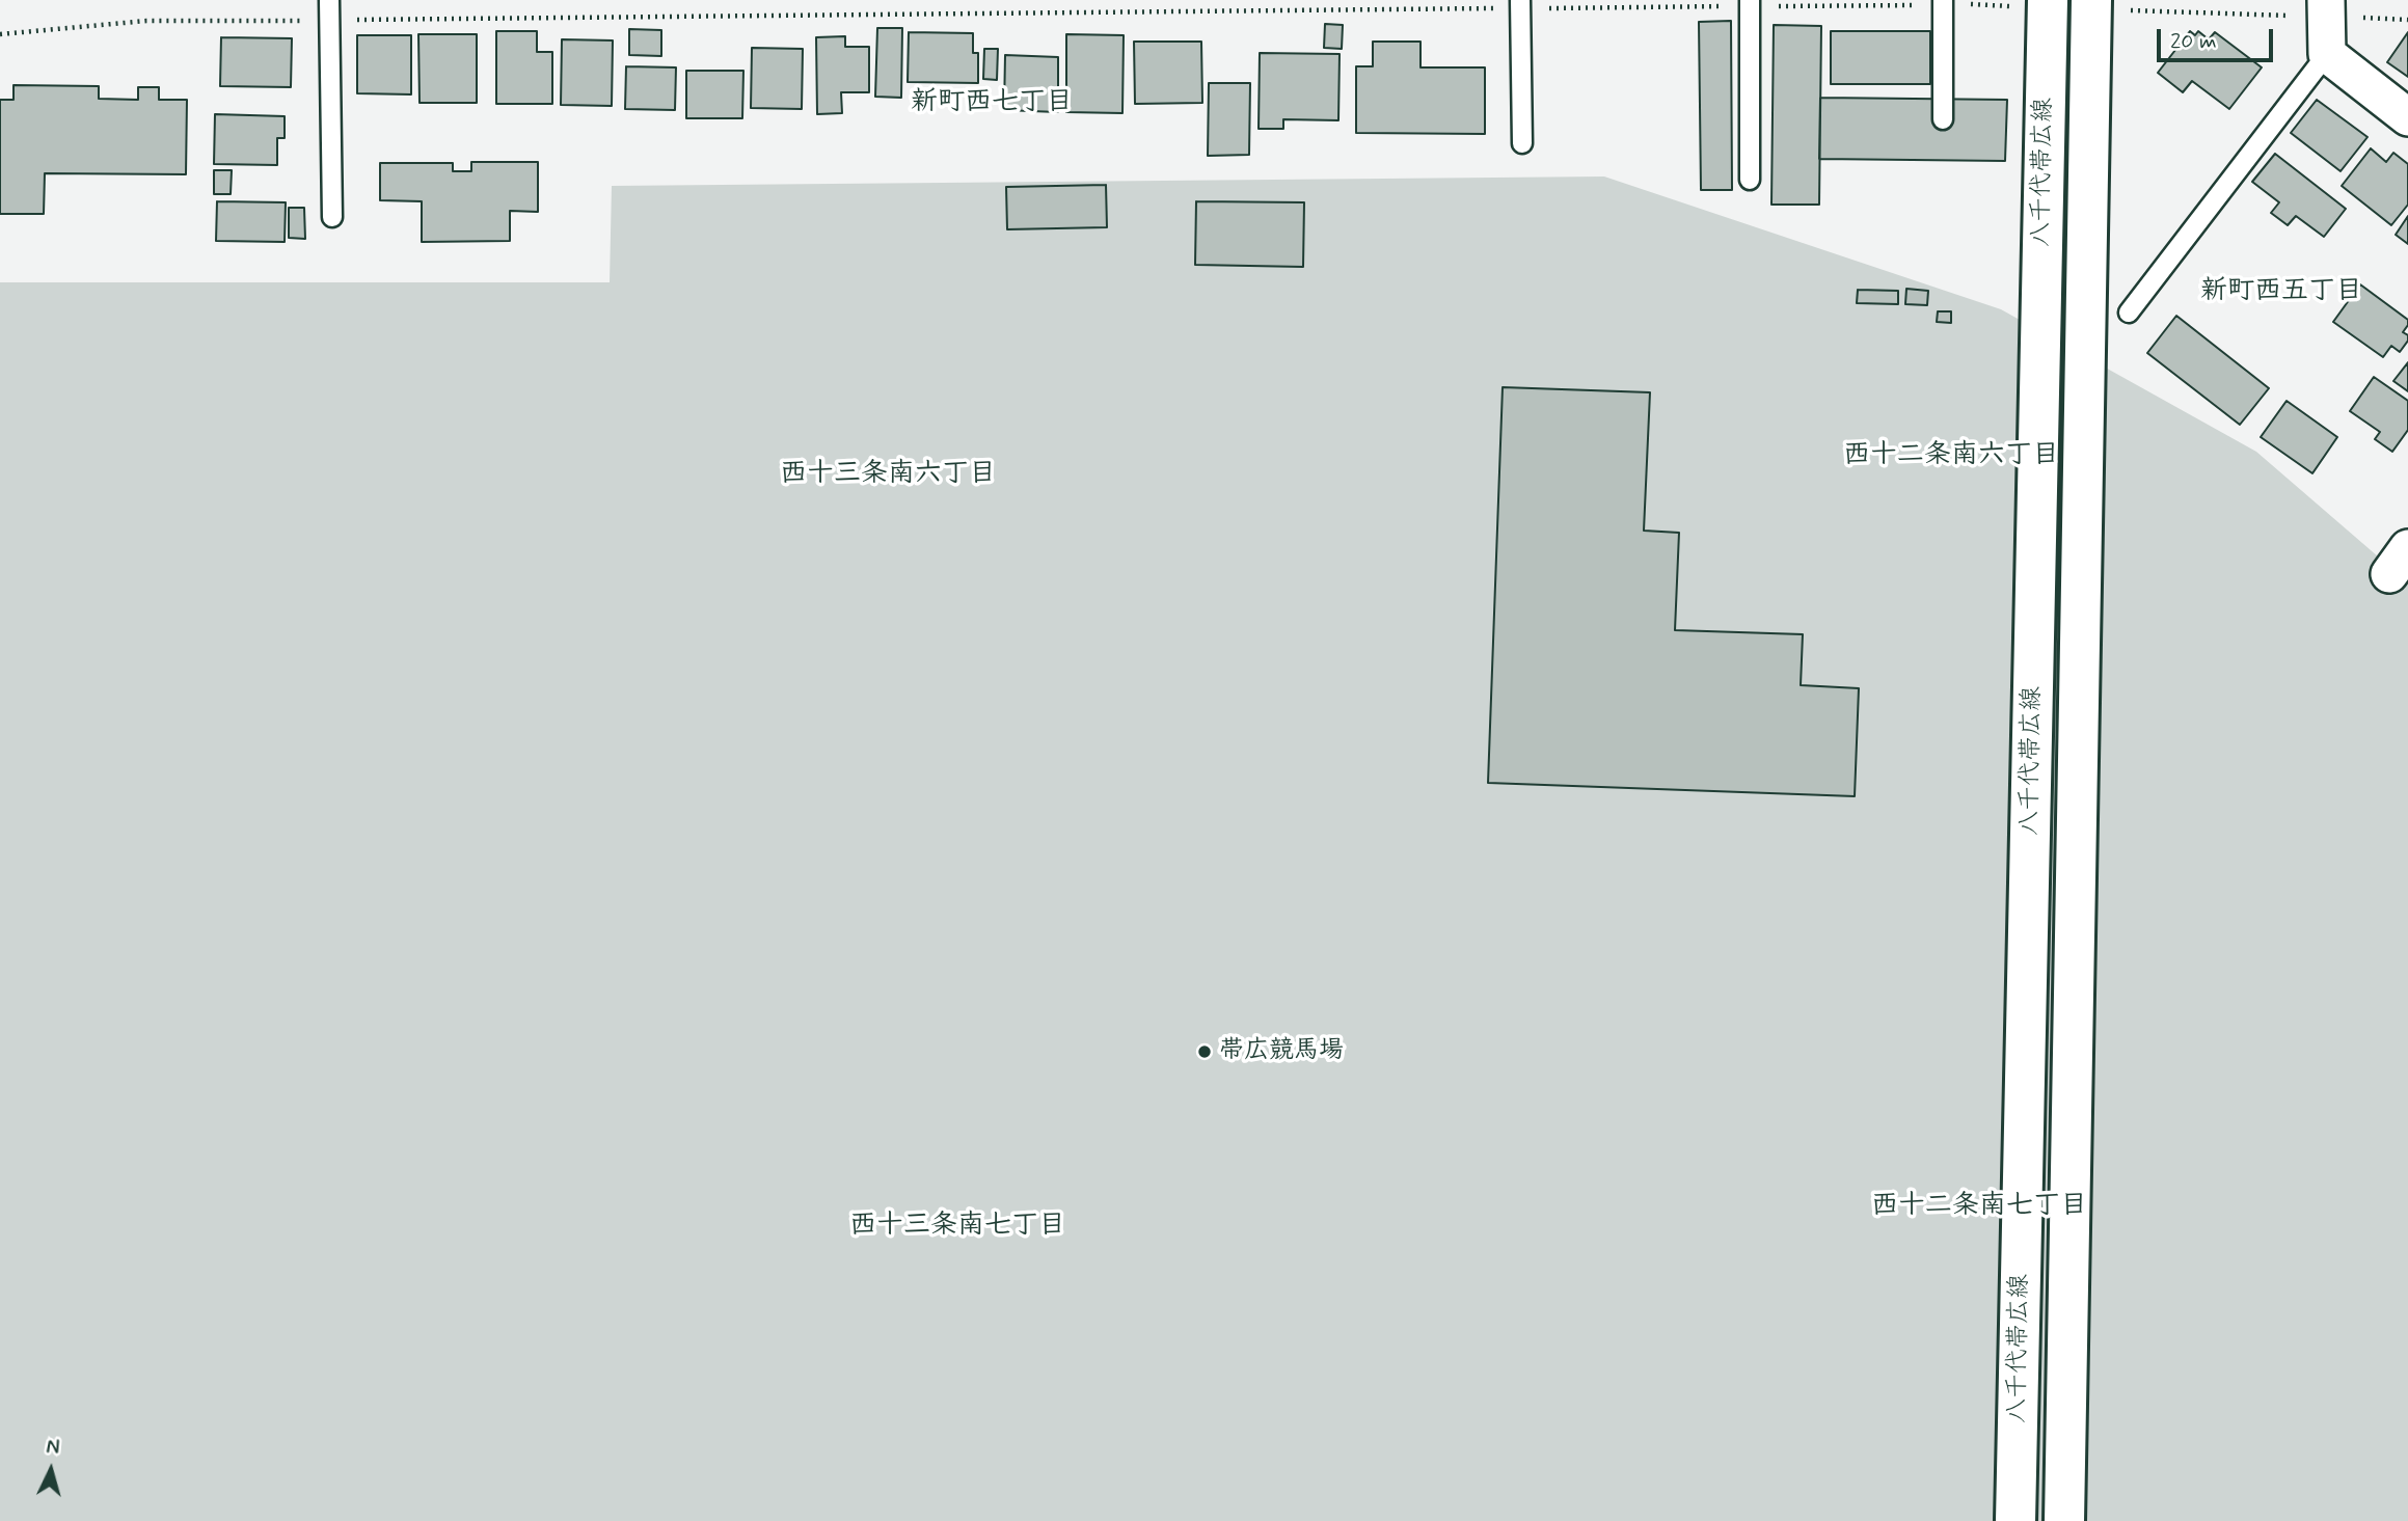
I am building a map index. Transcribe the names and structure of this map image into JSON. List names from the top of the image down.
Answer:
{
  "streets": {
    "main road": ["八千代帯広線"]
  },
  "districts": [
    "新町西七丁目",
    "新町西五丁目",
    "西十二条南六丁目",
    "西十三条南六丁目",
    "西十二条南七丁目",
    "西十三条南七丁目"
  ],
  "places": ["帯広競馬場"],
  "scale_bar": "20 m",
  "north": "top"
}
